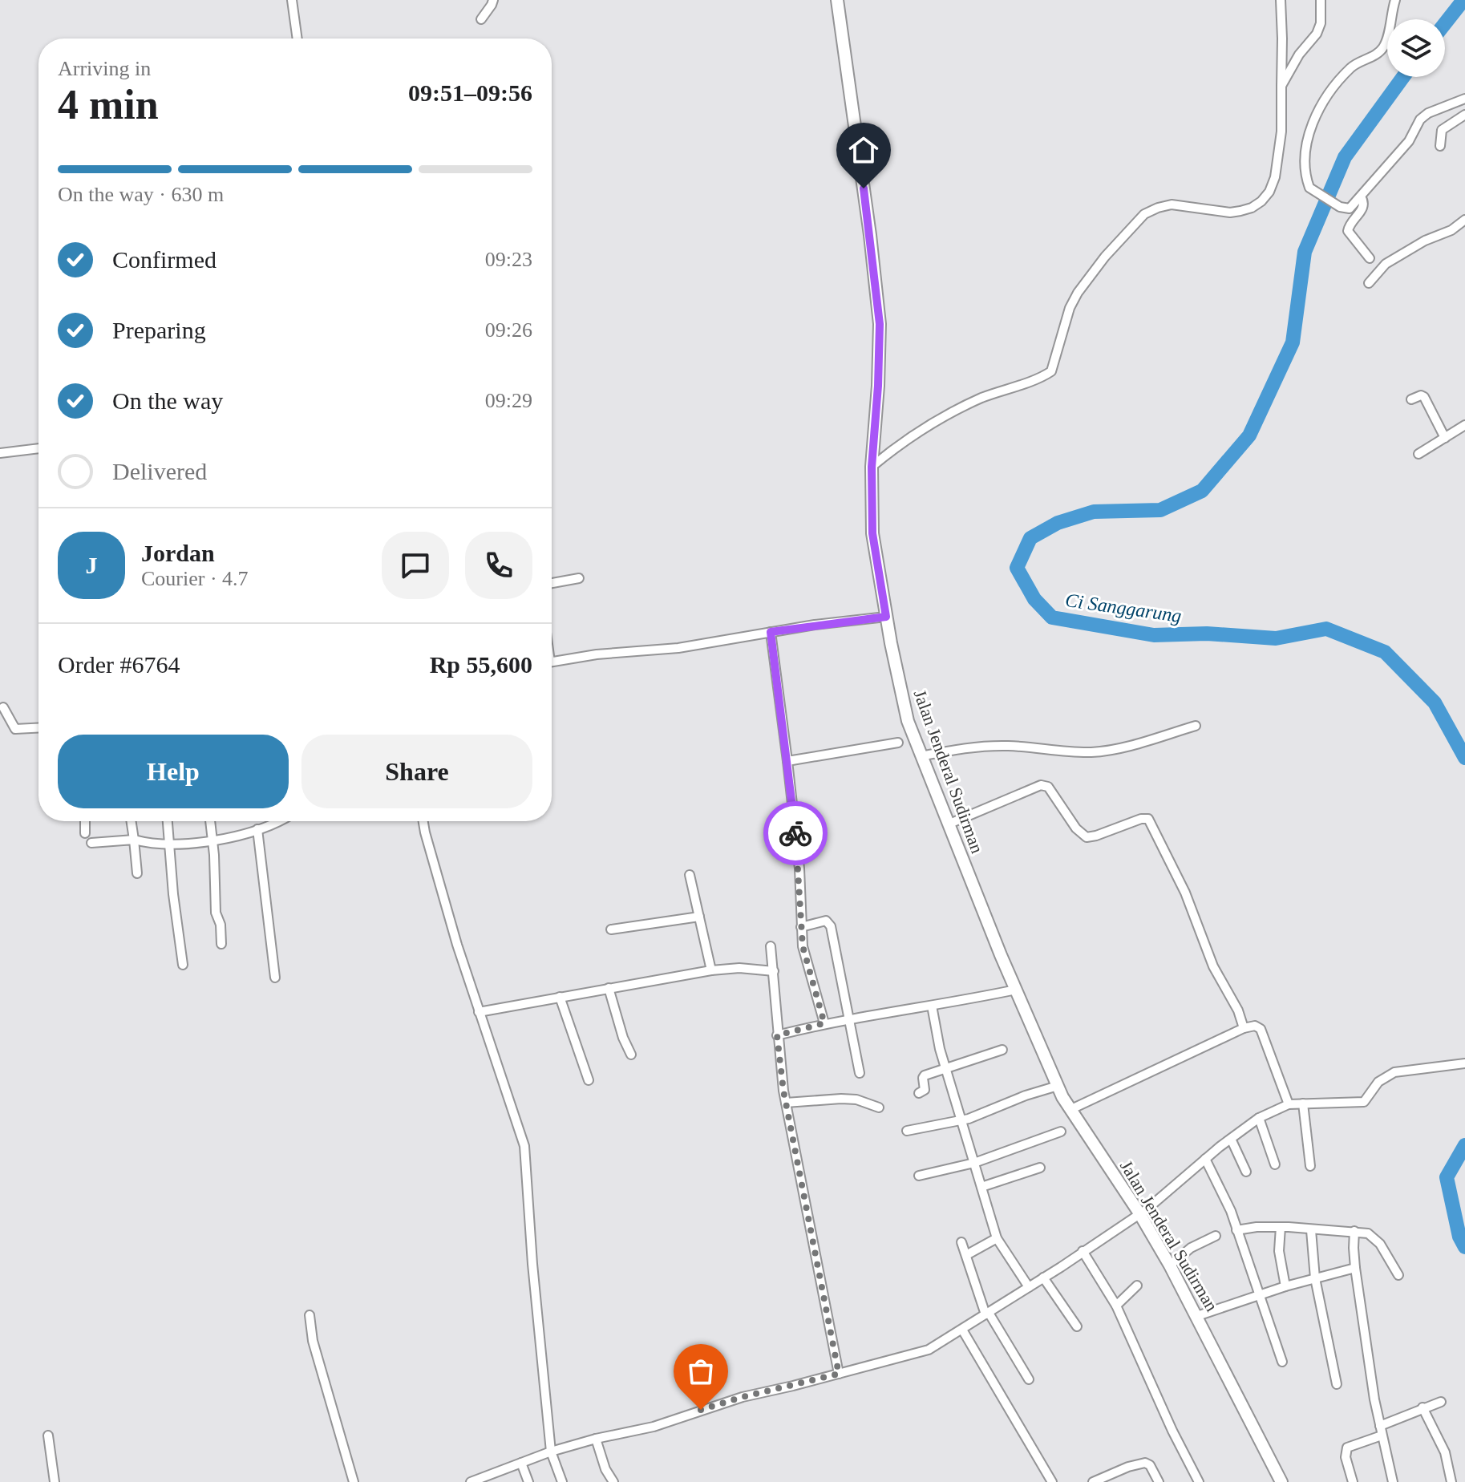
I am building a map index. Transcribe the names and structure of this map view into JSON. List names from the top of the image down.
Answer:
{
  "streets": {
    "main road": ["Jalan Jenderal Sudirman"]
  },
  "water": ["Ci Sanggarung"],
  "page": {
    "heading": ["4 min", "Arriving in", "09:51–09:56"],
    "panel": [
      "Jordan",
      "Courier · 4.7",
      "Order #6764",
      "Rp 55,600"
    ],
    "bar": "On the way · 630 m",
    "list": [
      ["Confirmed", "09:23"],
      ["Preparing", "09:26"],
      ["On the way", "09:29"],
      "Delivered"
    ],
    "round": "J",
    "buttons": ["Help", "Share"]
  }
}
